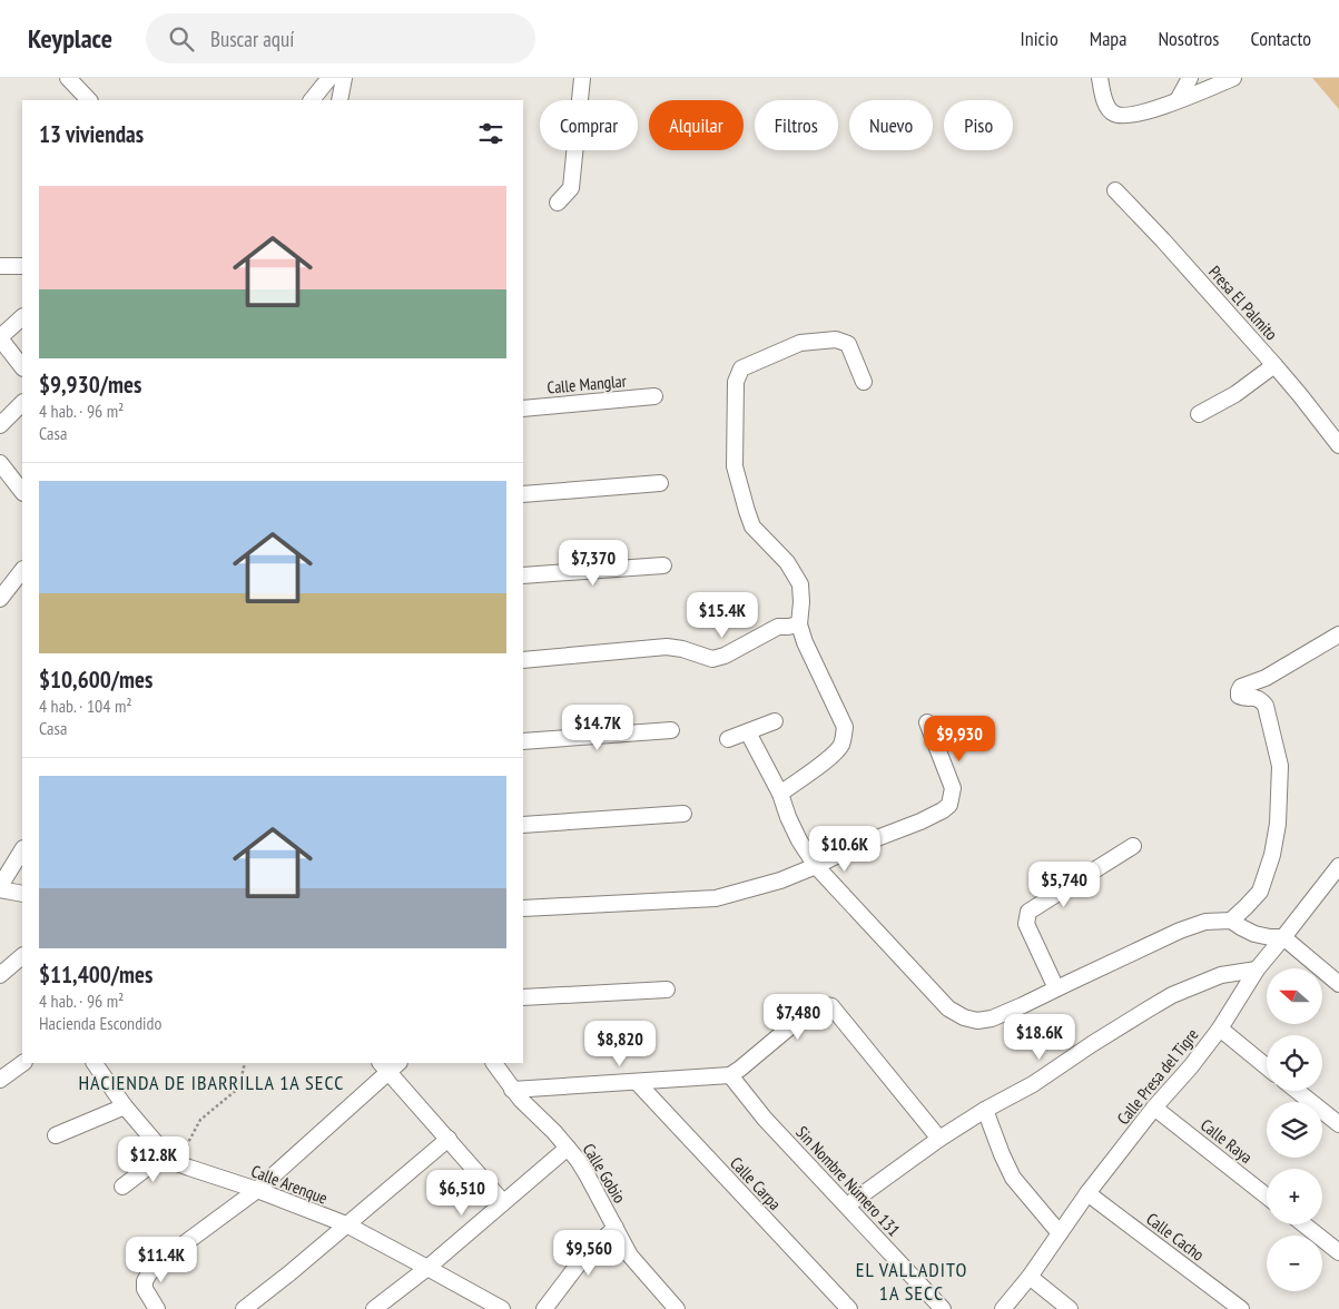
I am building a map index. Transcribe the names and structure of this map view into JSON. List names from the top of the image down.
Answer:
{
  "streets": {
    "street": [
      "Presa El Palmito",
      "Calle Manglar",
      "Calle Presa del Tigre",
      "Calle Raya",
      "Calle Gobio",
      "Sin Nombre Número 131",
      "Calle Carpa",
      "Calle Arenque",
      "Calle Cacho"
    ]
  },
  "crossings": [
    ["Calle Presa del Tigre", "Calle Raya"],
    ["Calle Presa del Tigre", "Calle Cacho"]
  ],
  "districts": ["HACIENDA DE IBARRILLA 1A SECC", "EL VALLADITO 1A SECC"],
  "north": "left",
  "page": {
    "header": "Keyplace",
    "search": "Buscar aquí",
    "nav": [
      "Inicio",
      "Mapa",
      "Nosotros",
      "Contacto"
    ],
    "chip": [
      "Comprar",
      "Alquilar",
      "Filtros",
      "Nuevo",
      "Piso"
    ],
    "heading": "13 viviendas",
    "list": [
      {
        "name": "$9,930/mes",
        "note": "4 hab. · 96 m² · Casa"
      },
      {
        "name": "$10,600/mes",
        "note": "4 hab. · 104 m² · Casa"
      },
      {
        "name": "$11,400/mes",
        "note": "4 hab. · 96 m² · Hacienda Escondido"
      }
    ],
    "price": [
      "$7,370",
      "$15.4K",
      "$14.7K",
      "$9,930",
      "$10.6K",
      "$5,740",
      "$7,480",
      "$18.6K",
      "$8,820",
      "$12.8K",
      "$6,510",
      "$9,560",
      "$11.4K"
    ],
    "map_buttons": ["+", "−"]
  }
}
